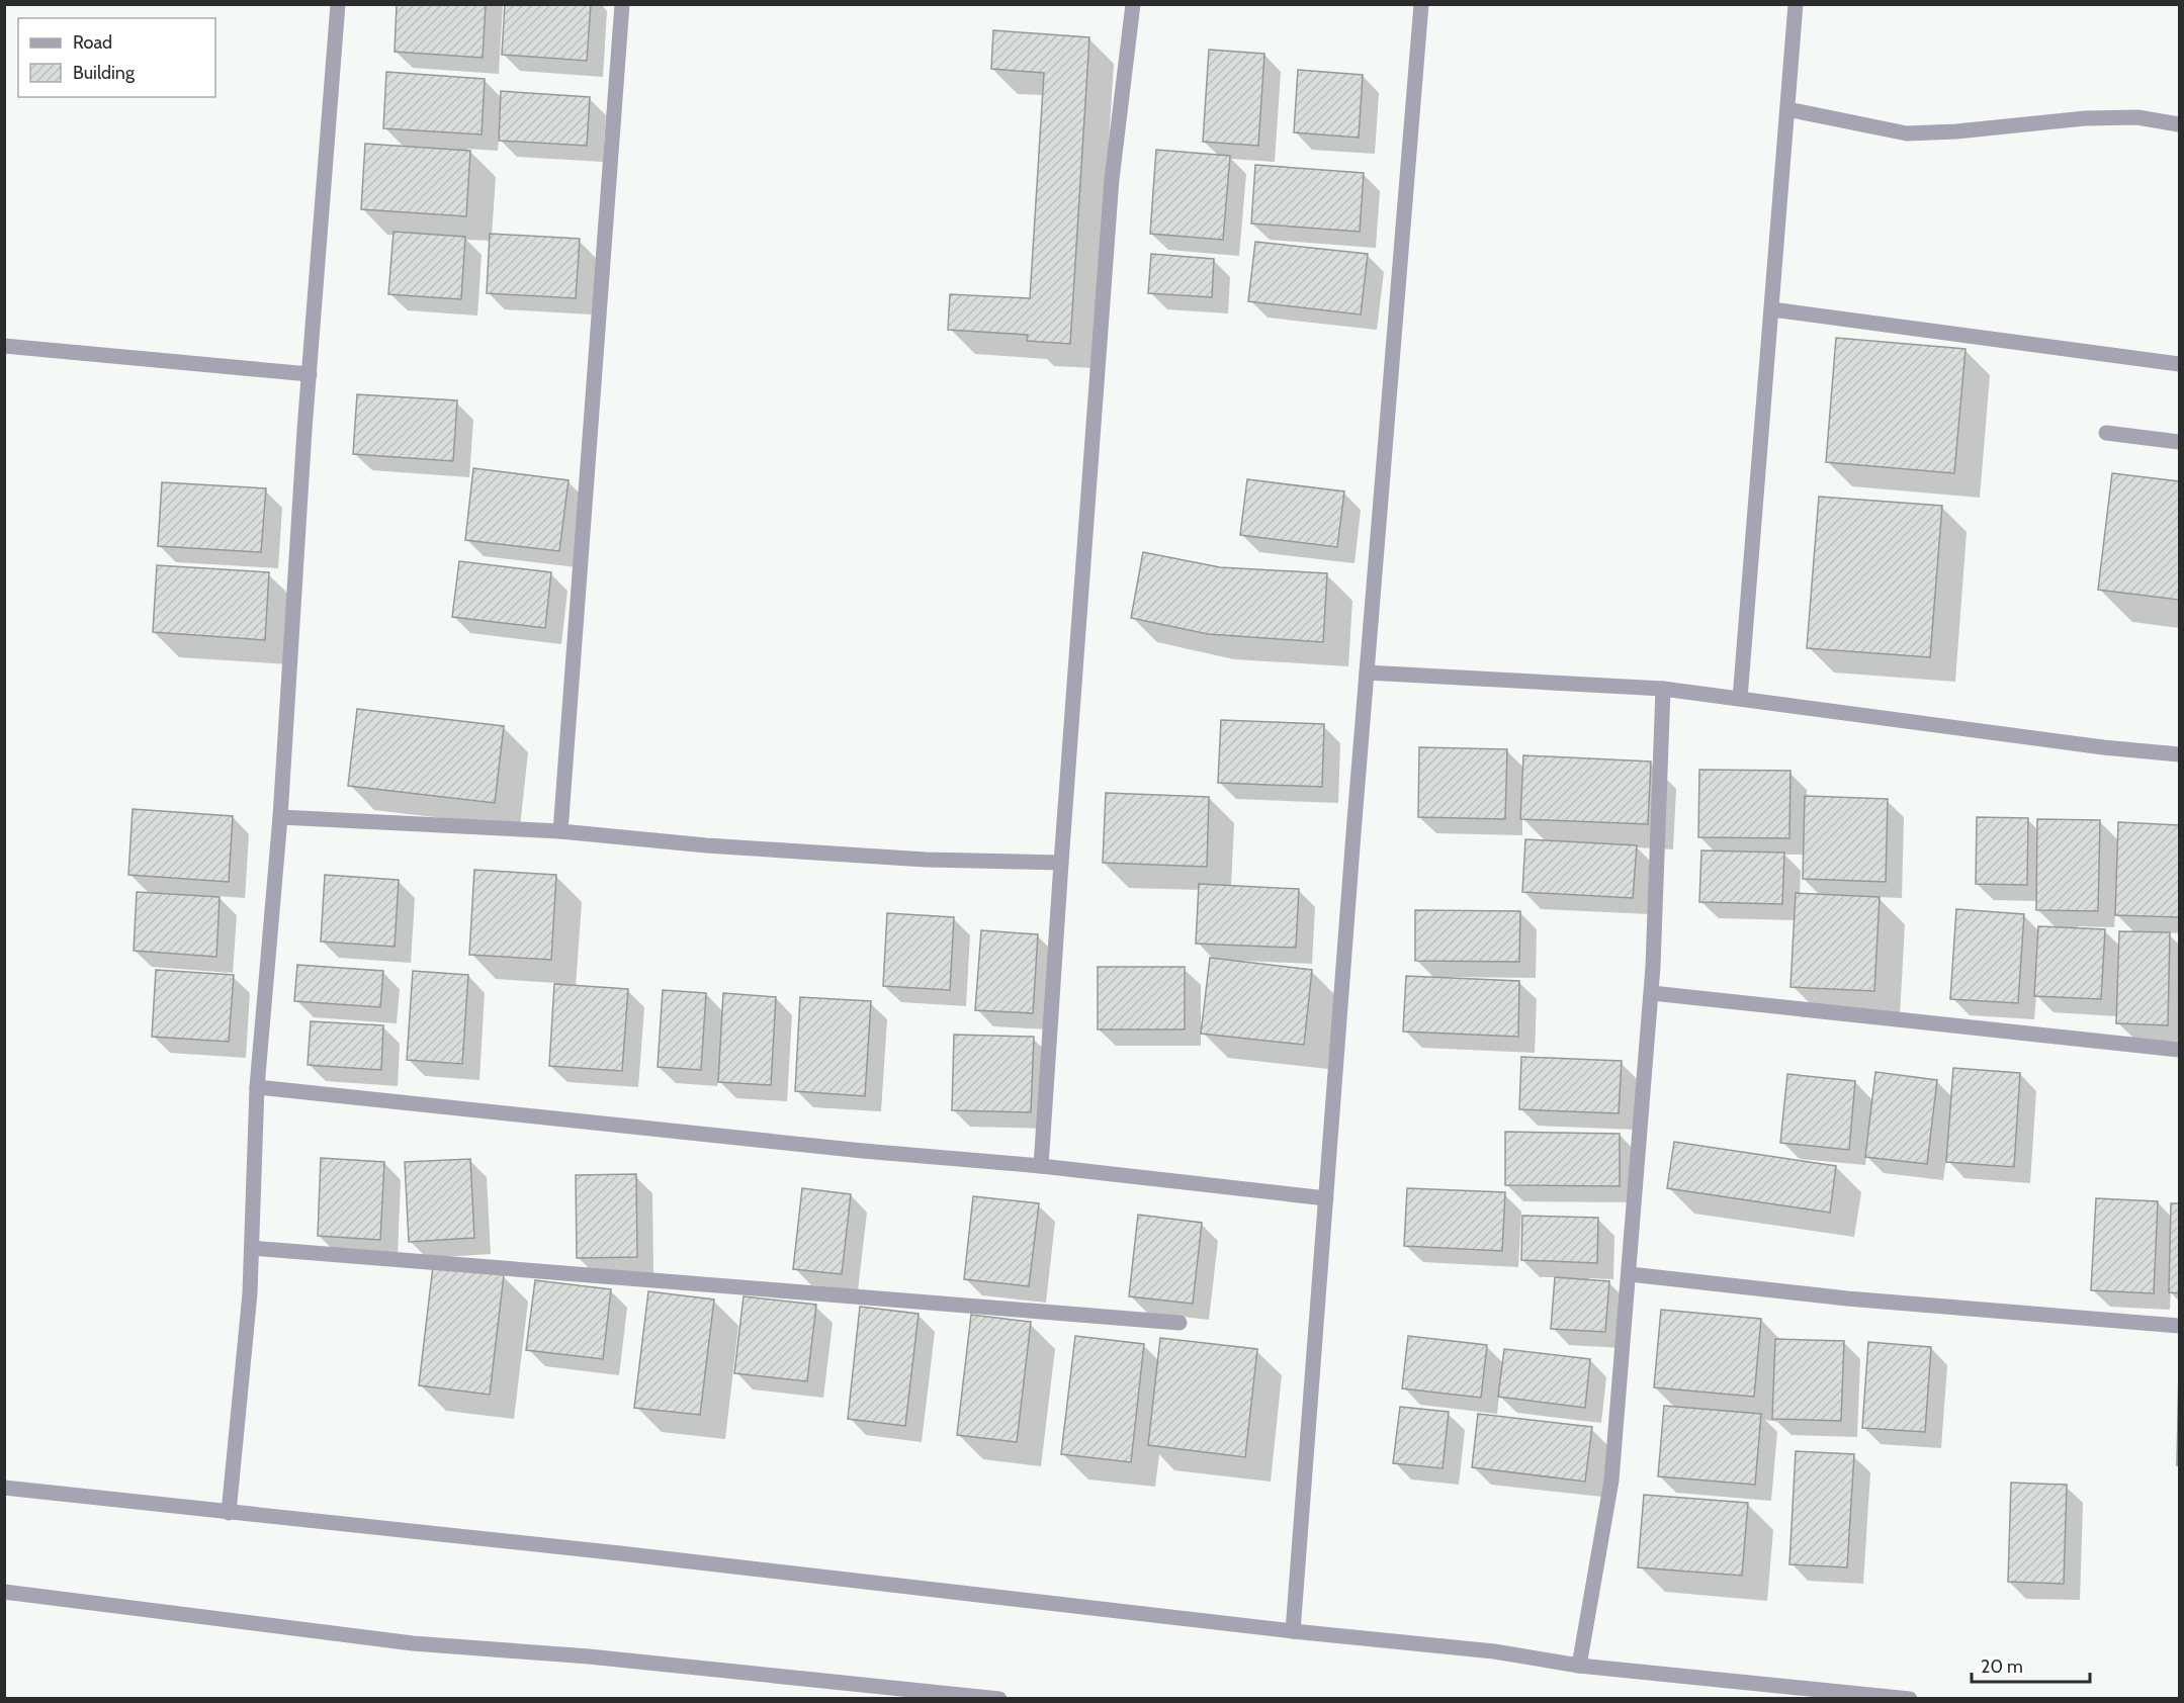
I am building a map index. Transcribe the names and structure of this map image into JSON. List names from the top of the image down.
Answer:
{
  "legend": ["Road", "Building"],
  "scale_bar": "20 m"
}
